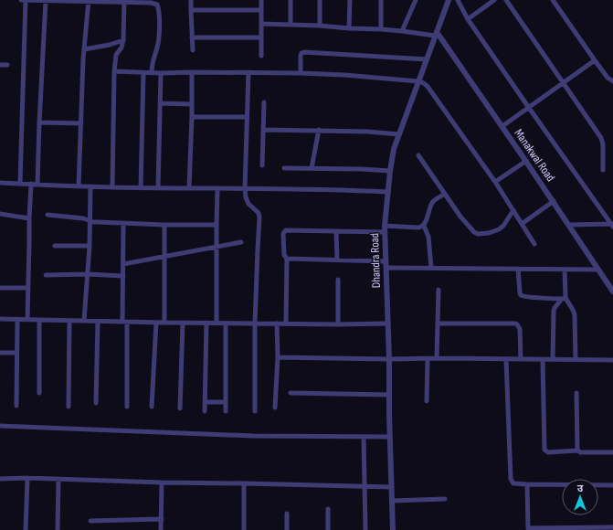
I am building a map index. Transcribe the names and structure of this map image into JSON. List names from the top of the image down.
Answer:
{
  "streets": {
    "street": ["Manakwal Road", "Dhandra Road"]
  },
  "crossings": [
    ["Manakwal Road", "Dhandra Road"]
  ],
  "north": "top"
}
